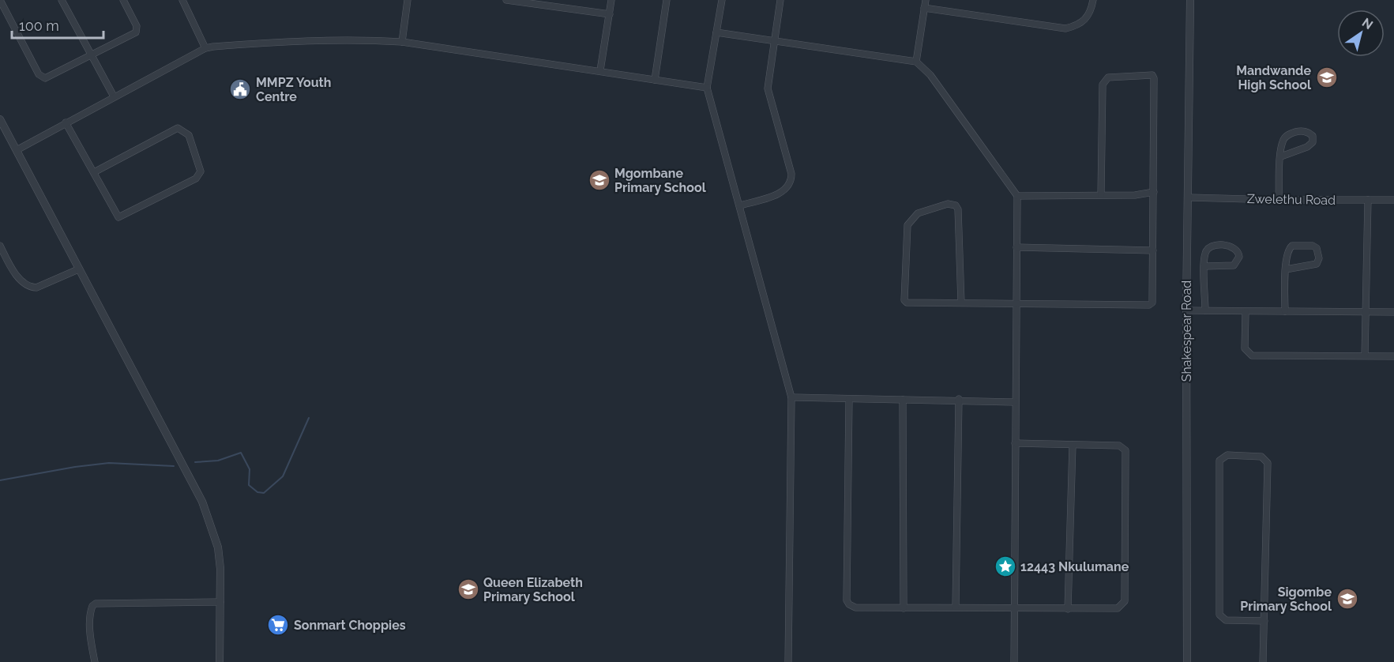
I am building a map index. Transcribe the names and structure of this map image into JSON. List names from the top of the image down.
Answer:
{
  "streets": {
    "street": ["Zwelethu Road", "Shakespear Road"]
  },
  "crossings": [
    ["Zwelethu Road", "Shakespear Road"]
  ],
  "places": {
    "school or university": [
      "Mandwande High School",
      "Mgombane Primary School",
      "Queen Elizabeth Primary School",
      "Sigombe Primary School"
    ],
    "public building": ["MMPZ Youth Centre"],
    "place": ["12443 Nkulumane"],
    "supermarket": ["Sonmart Choppies"]
  },
  "scale_bar": "100 m",
  "north": "top right"
}
